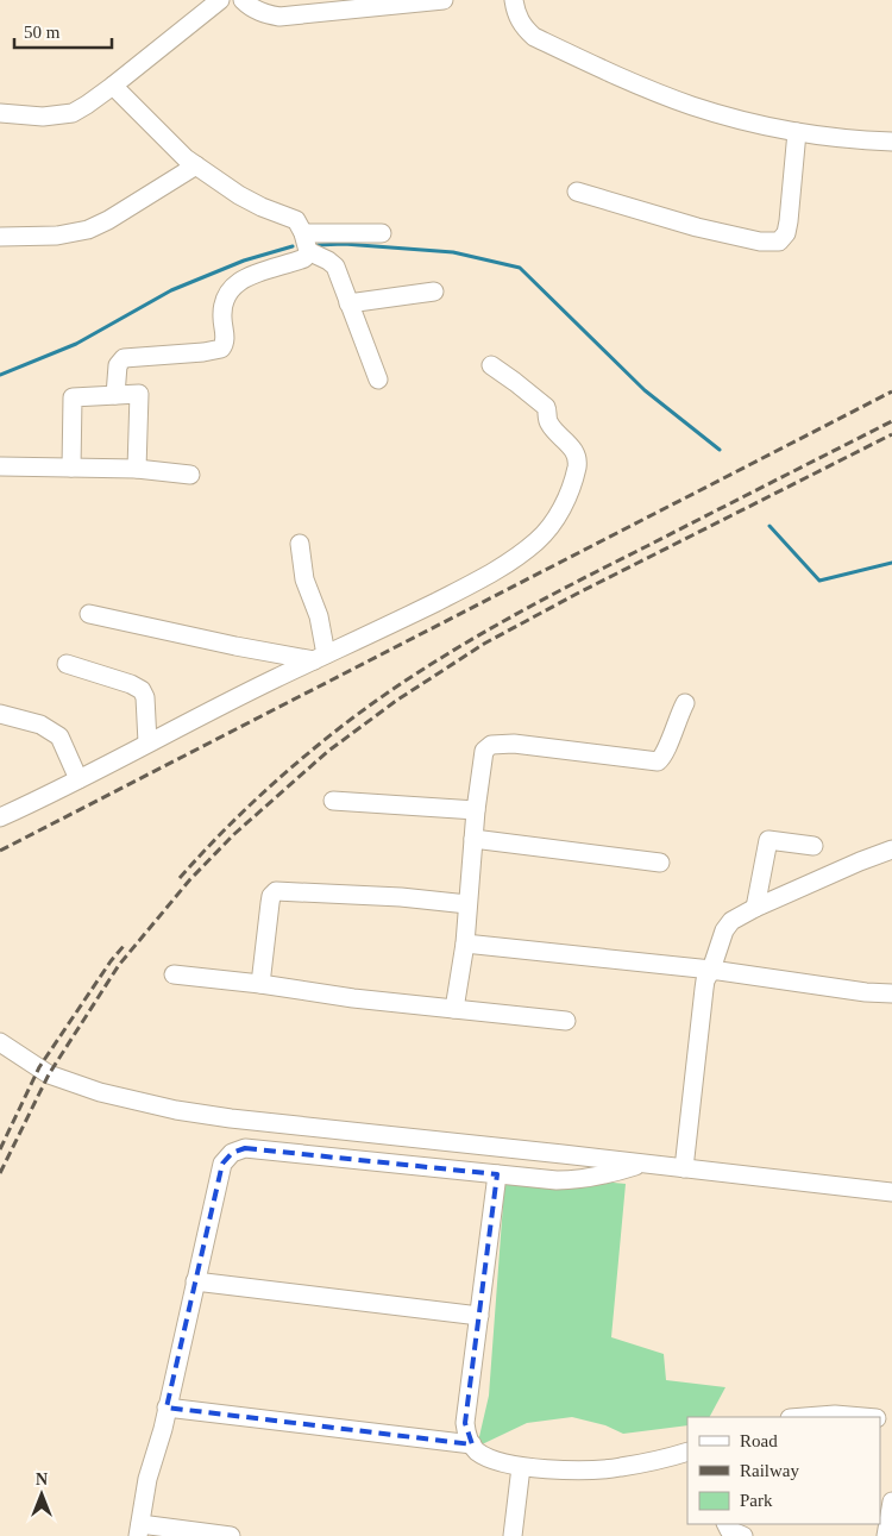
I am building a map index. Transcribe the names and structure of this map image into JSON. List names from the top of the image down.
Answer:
{
  "legend": ["Road", "Railway", "Park"],
  "scale_bar": "50 m",
  "north": "top"
}
